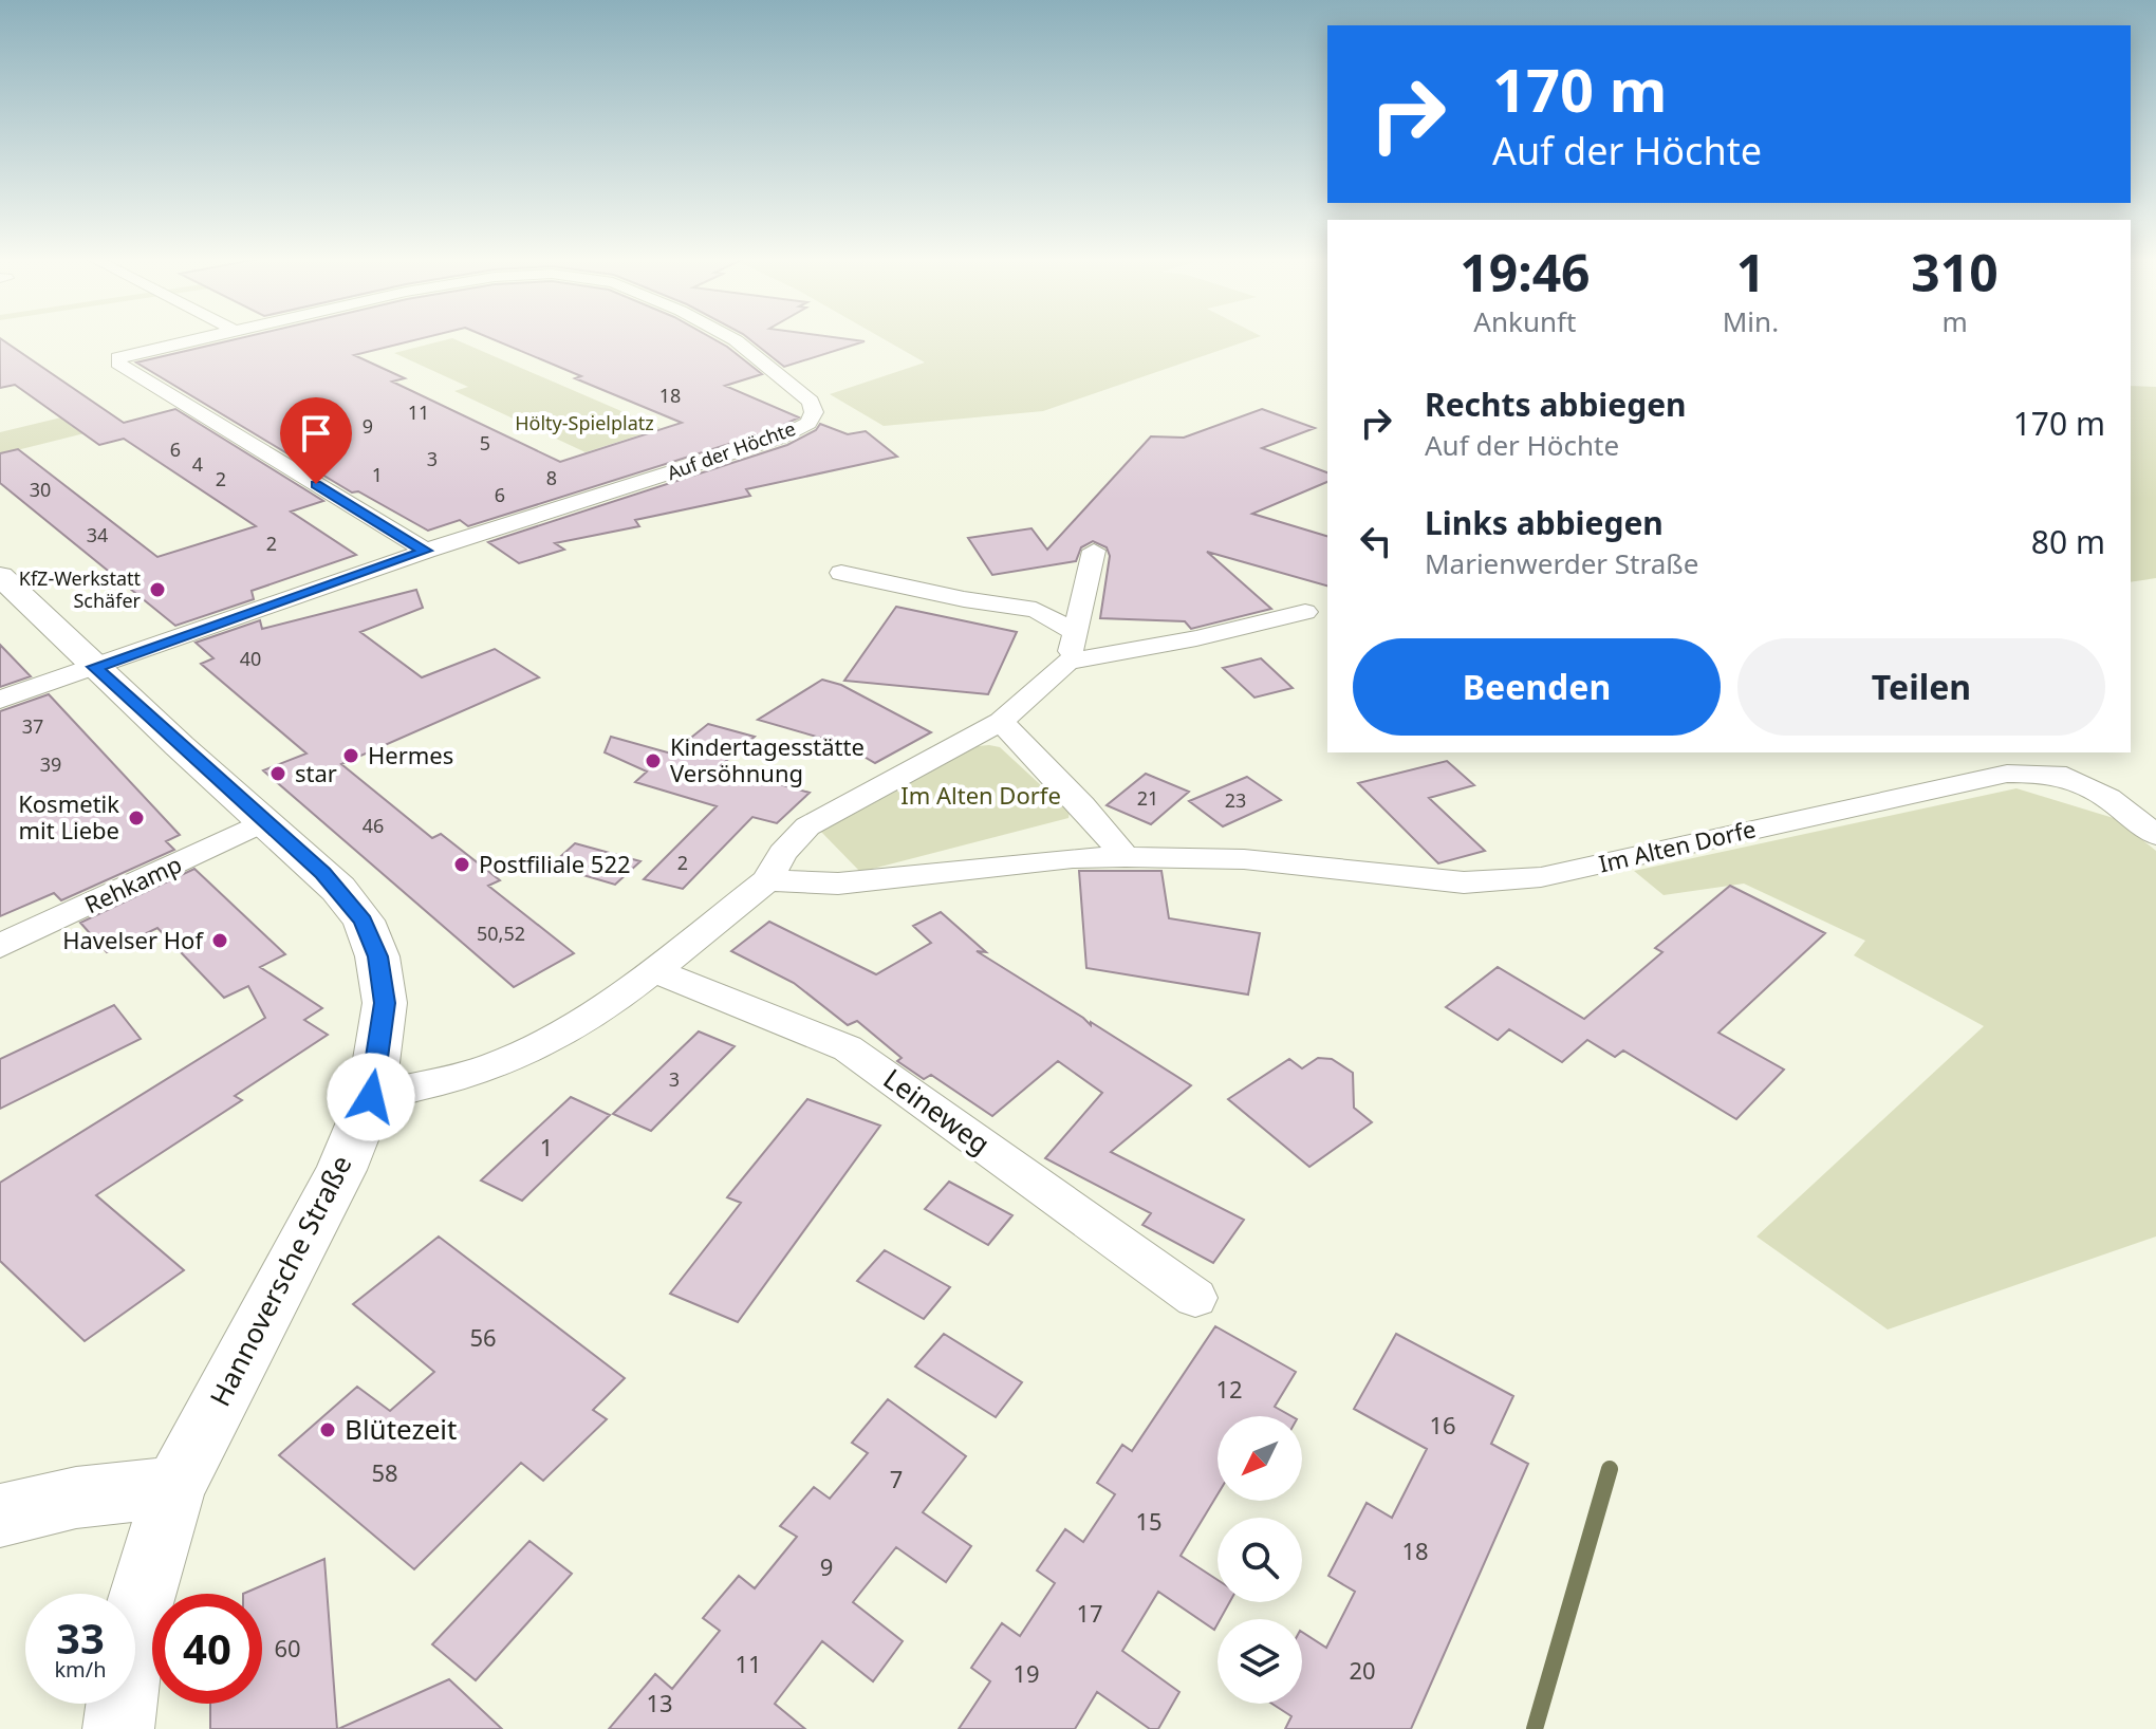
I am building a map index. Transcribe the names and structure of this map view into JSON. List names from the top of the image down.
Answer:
{
  "streets": {
    "street": [
      "Auf der Höchte",
      "Im Alten Dorfe",
      "Rehkamp",
      "Leineweg",
      "Hannoversche Straße"
    ]
  },
  "crossings": [
    ["Auf der Höchte", "Hannoversche Straße"],
    ["Rehkamp", "Hannoversche Straße"]
  ],
  "parks": ["Hölty-Spielplatz", "Im Alten Dorfe"],
  "places": [
    "KfZ-Werkstatt Schäfer",
    "Hermes",
    "Kindertagesstätte Versöhnung",
    "star",
    "Kosmetik mit Liebe",
    "Postfiliale 522",
    "Havelser Hof",
    "Blütezeit"
  ],
  "house_numbers": [
    "18",
    "11",
    "9",
    "5",
    "6",
    "3",
    "4",
    "1",
    "8",
    "2",
    "30",
    "6",
    "34",
    "2",
    "40",
    "37",
    "39",
    "21",
    "23",
    "46",
    "2",
    "50,52",
    "3",
    "1",
    "56",
    "12",
    "16",
    "58",
    "7",
    "15",
    "18",
    "9",
    "17",
    "60",
    "11",
    "20",
    "19",
    "13"
  ],
  "north": "bottom left",
  "page": {
    "turn": ["170 m", "Auf der Höchte"],
    "eta": [
      "19:46",
      "Ankunft",
      "1",
      "Min.",
      "310",
      "m"
    ],
    "list": [
      {
        "name": "Rechts abbiegen",
        "note": "Auf der Höchte",
        "value": "170 m"
      },
      {
        "name": "Links abbiegen",
        "note": "Marienwerder Straße",
        "value": "80 m"
      }
    ],
    "buttons": ["Beenden", "Teilen"],
    "speed": "33 km/h",
    "limit": "40"
  }
}
